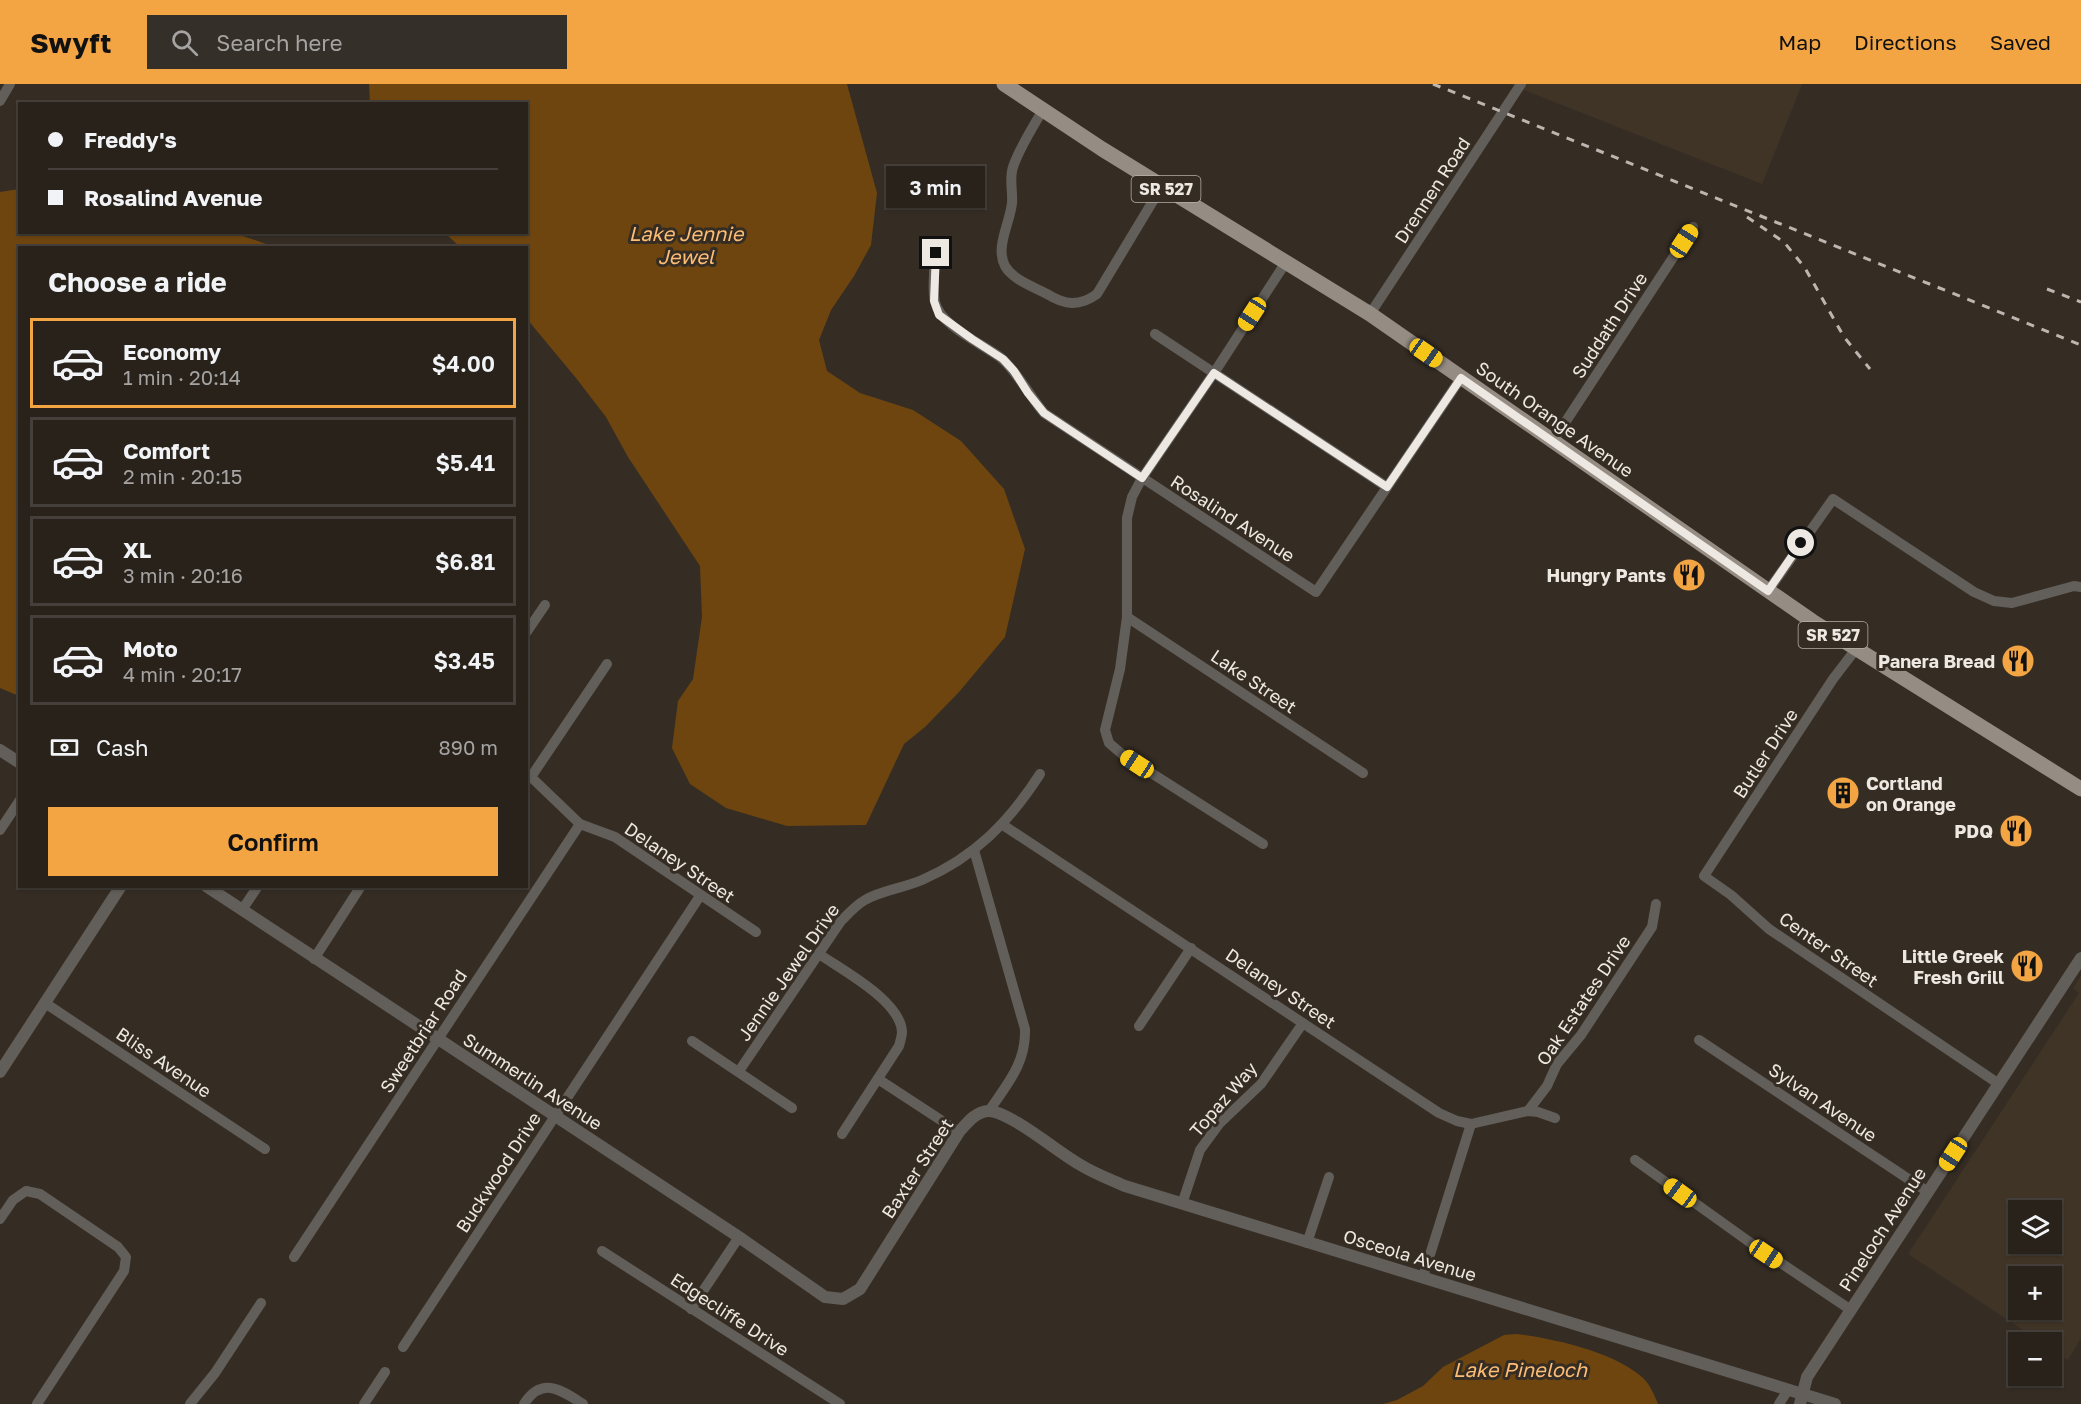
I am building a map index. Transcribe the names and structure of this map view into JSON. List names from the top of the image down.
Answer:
{
  "streets": {
    "main road": ["SR 527", "South Orange Avenue"],
    "street": [
      "Drennen Road",
      "Suddath Drive",
      "Rosalind Avenue",
      "Lake Street",
      "Butler Drive",
      "Delaney Street",
      "Center Street",
      "Jennie Jewel Drive",
      "Oak Estates Drive",
      "Sweetbriar Road",
      "Bliss Avenue",
      "Summerlin Avenue",
      "Topaz Way",
      "Sylvan Avenue",
      "Baxter Street",
      "Buckwood Drive",
      "Pineloch Avenue",
      "Osceola Avenue",
      "Edgecliffe Drive"
    ]
  },
  "crossings": [
    ["Drennen Road", "South Orange Avenue"],
    ["Suddath Drive", "South Orange Avenue"],
    ["South Orange Avenue", "Butler Drive"],
    ["Butler Drive", "Center Street"],
    ["Delaney Street", "Jennie Jewel Drive"],
    ["Delaney Street", "Sweetbriar Road"],
    ["Delaney Street", "Topaz Way"],
    ["Delaney Street", "Buckwood Drive"],
    ["Center Street", "Pineloch Avenue"],
    ["Jennie Jewel Drive", "Baxter Street"],
    ["Sweetbriar Road", "Summerlin Avenue"],
    ["Summerlin Avenue", "Baxter Street"],
    ["Summerlin Avenue", "Buckwood Drive"],
    ["Topaz Way", "Osceola Avenue"],
    ["Sylvan Avenue", "Pineloch Avenue"],
    ["Baxter Street", "Osceola Avenue"],
    ["Pineloch Avenue", "Osceola Avenue"]
  ],
  "water": ["Lake Jennie Jewel", "Lake Pineloch"],
  "places": {
    "restaurant": [
      "Hungry Pants",
      "Panera Bread",
      "PDQ",
      "Little Greek Fresh Grill"
    ],
    "building": ["Cortland on Orange"]
  },
  "page": {
    "header": "Swyft",
    "search": "Search here",
    "nav": ["Map", "Directions", "Saved"],
    "banner": ["Freddy's", "Rosalind Avenue"],
    "bubble": "3 min",
    "heading": "Choose a ride",
    "list": [
      {
        "name": "Economy",
        "note": "1 min · 20:14",
        "value": "$4.00"
      },
      {
        "name": "Comfort",
        "note": "2 min · 20:15",
        "value": "$5.41"
      },
      {
        "name": "XL",
        "note": "3 min · 20:16",
        "value": "$6.81"
      },
      {
        "name": "Moto",
        "note": "4 min · 20:17",
        "value": "$3.45"
      }
    ],
    "pay": ["Cash", "890 m"],
    "buttons": "Confirm",
    "map_buttons": ["+", "−"]
  }
}
